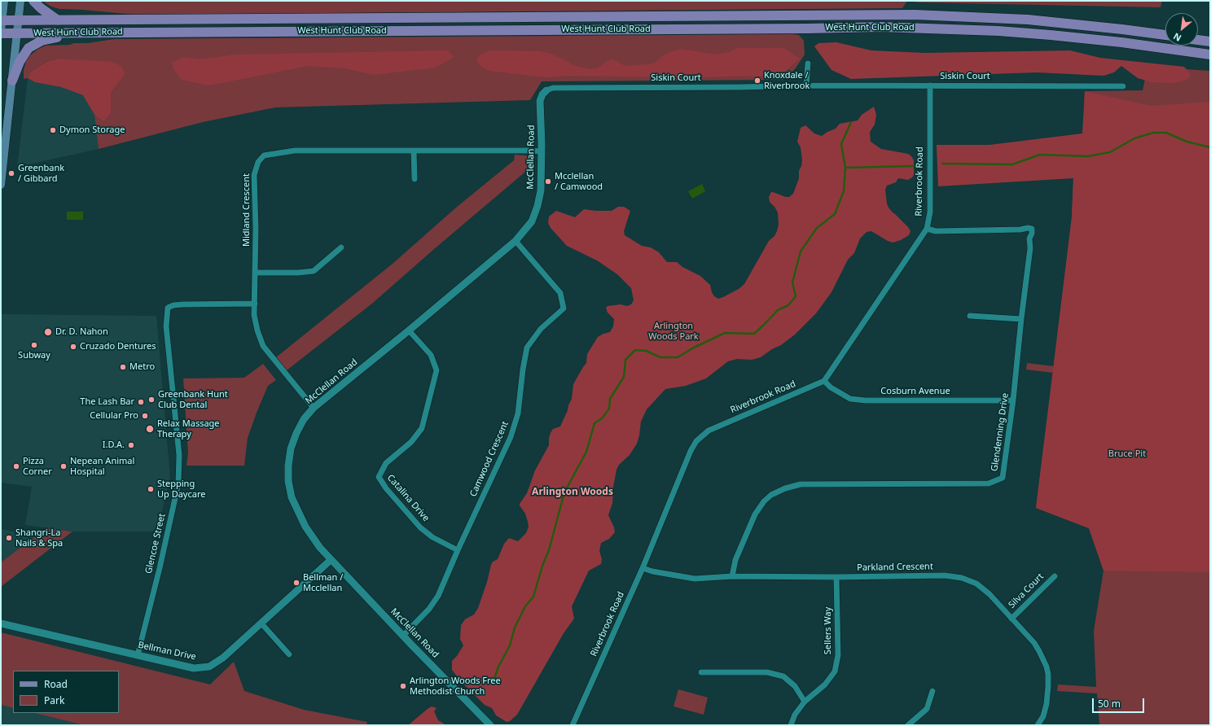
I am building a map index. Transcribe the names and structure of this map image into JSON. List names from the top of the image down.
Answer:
{
  "streets": {
    "main road": ["West Hunt Club Road"],
    "street": [
      "Siskin Court",
      "McClellan Road",
      "Riverbrook Road",
      "Midland Crescent",
      "Cosburn Avenue",
      "Glendenning Drive",
      "Camwood Crescent",
      "Catalina Drive",
      "Glencoe Street",
      "Parkland Crescent",
      "Silva Court",
      "Sellers Way",
      "Bellman Drive"
    ]
  },
  "crossings": [
    ["Siskin Court", "McClellan Road"],
    ["Siskin Court", "Riverbrook Road"],
    ["McClellan Road", "Midland Crescent"],
    ["McClellan Road", "Camwood Crescent"],
    ["McClellan Road", "Catalina Drive"],
    ["McClellan Road", "Bellman Drive"],
    ["Riverbrook Road", "Cosburn Avenue"],
    ["Riverbrook Road", "Glendenning Drive"],
    ["Riverbrook Road", "Parkland Crescent"],
    ["Midland Crescent", "Glencoe Street"],
    ["Cosburn Avenue", "Glendenning Drive"],
    ["Glendenning Drive", "Parkland Crescent"],
    ["Camwood Crescent", "Catalina Drive"],
    ["Glencoe Street", "Bellman Drive"],
    ["Parkland Crescent", "Silva Court"],
    ["Parkland Crescent", "Sellers Way"]
  ],
  "districts": ["Arlington Woods"],
  "parks": ["Arlington Woods Park", "Bruce Pit"],
  "places": [
    "Knoxdale / Riverbrook",
    "Dymon Storage",
    "Greenbank / Gibbard",
    "Mcclellan / Camwood",
    "Dr. D. Nahon",
    "Subway",
    "Cruzado Dentures",
    "Metro",
    "Greenbank Hunt Club Dental",
    "The Lash Bar",
    "Cellular Pro",
    "Relax Massage Therapy",
    "I.D.A.",
    "Pizza Corner",
    "Nepean Animal Hospital",
    "Stepping Up Daycare",
    "Shangri-La Nails & Spa",
    "Bellman / Mcclellan",
    "Arlington Woods Free Methodist Church"
  ],
  "legend": ["Road", "Park"],
  "scale_bar": "50 m",
  "north": "bottom left"
}
